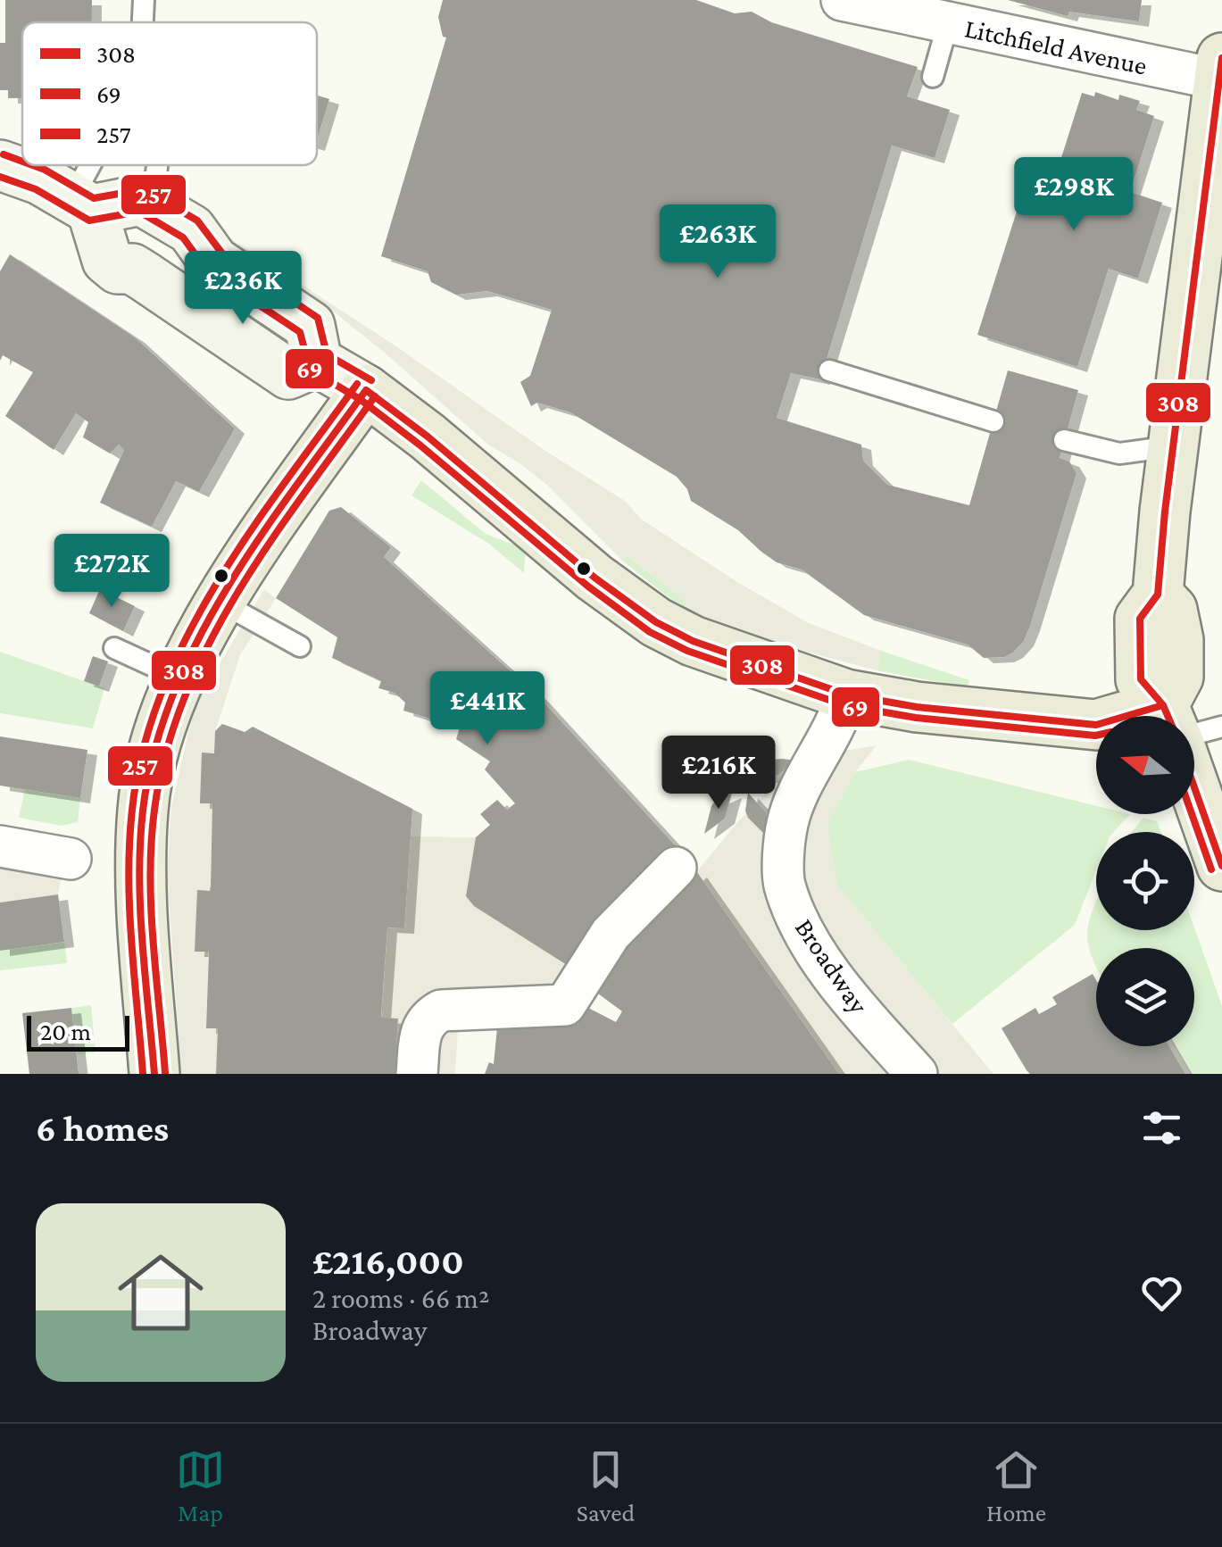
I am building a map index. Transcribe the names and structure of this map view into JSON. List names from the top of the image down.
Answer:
{
  "streets": {
    "street": ["Litchfield Avenue", "Broadway"]
  },
  "lines": ["transit line 308", "transit line 257", "transit line 69"],
  "legend": ["308", "69", "257"],
  "scale_bar": "20 m",
  "north": "left",
  "page": {
    "price": [
      "£298K",
      "£263K",
      "£236K",
      "£272K",
      "£441K",
      "£216K"
    ],
    "scale": "20 m",
    "heading": "6 homes",
    "list": [
      {
        "name": "£216,000",
        "note": "2 rooms · 66 m² · Broadway"
      }
    ],
    "tabs": ["Map", "Saved", "Home"]
  }
}
